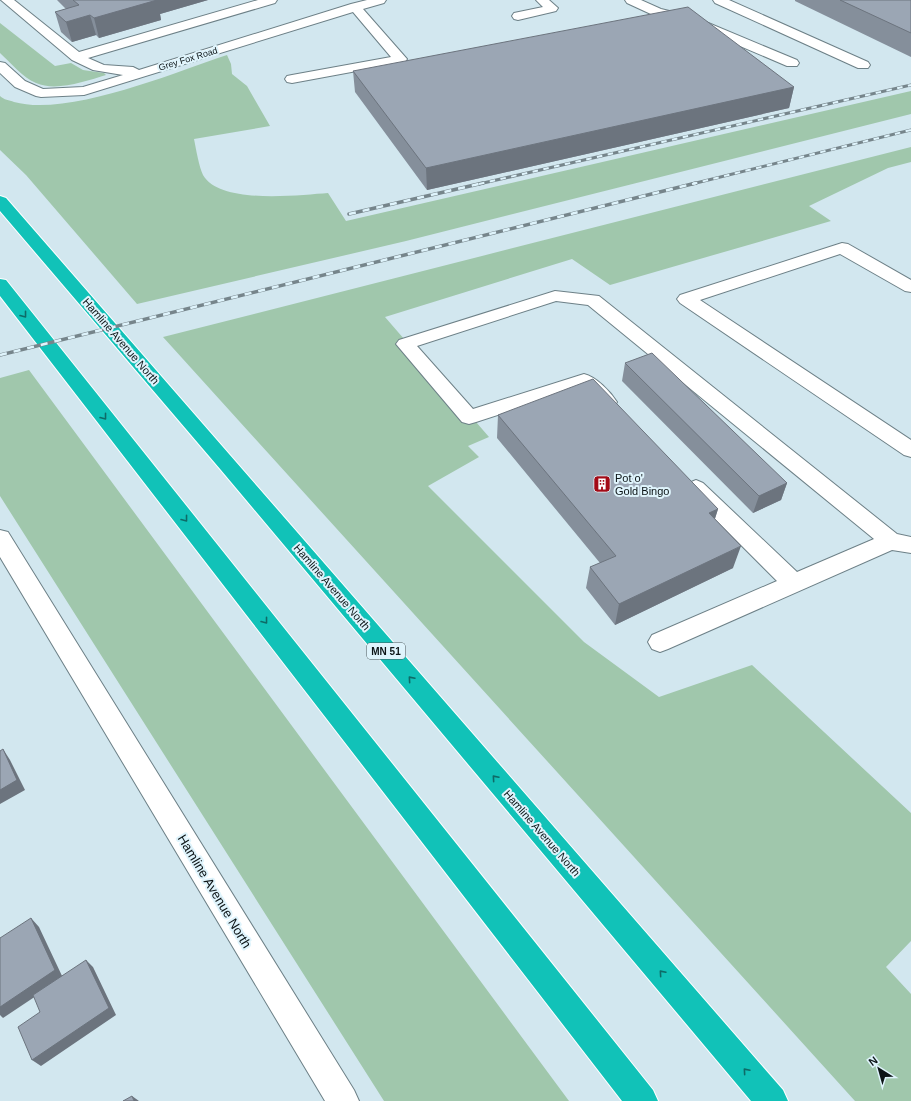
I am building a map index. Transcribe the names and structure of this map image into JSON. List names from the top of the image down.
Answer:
{
  "streets": {
    "highway": ["Hamline Avenue North", "MN 51"],
    "street": ["Grey Fox Road"]
  },
  "places": {
    "building": ["Pot o' Gold Bingo"]
  },
  "north": "top left"
}
